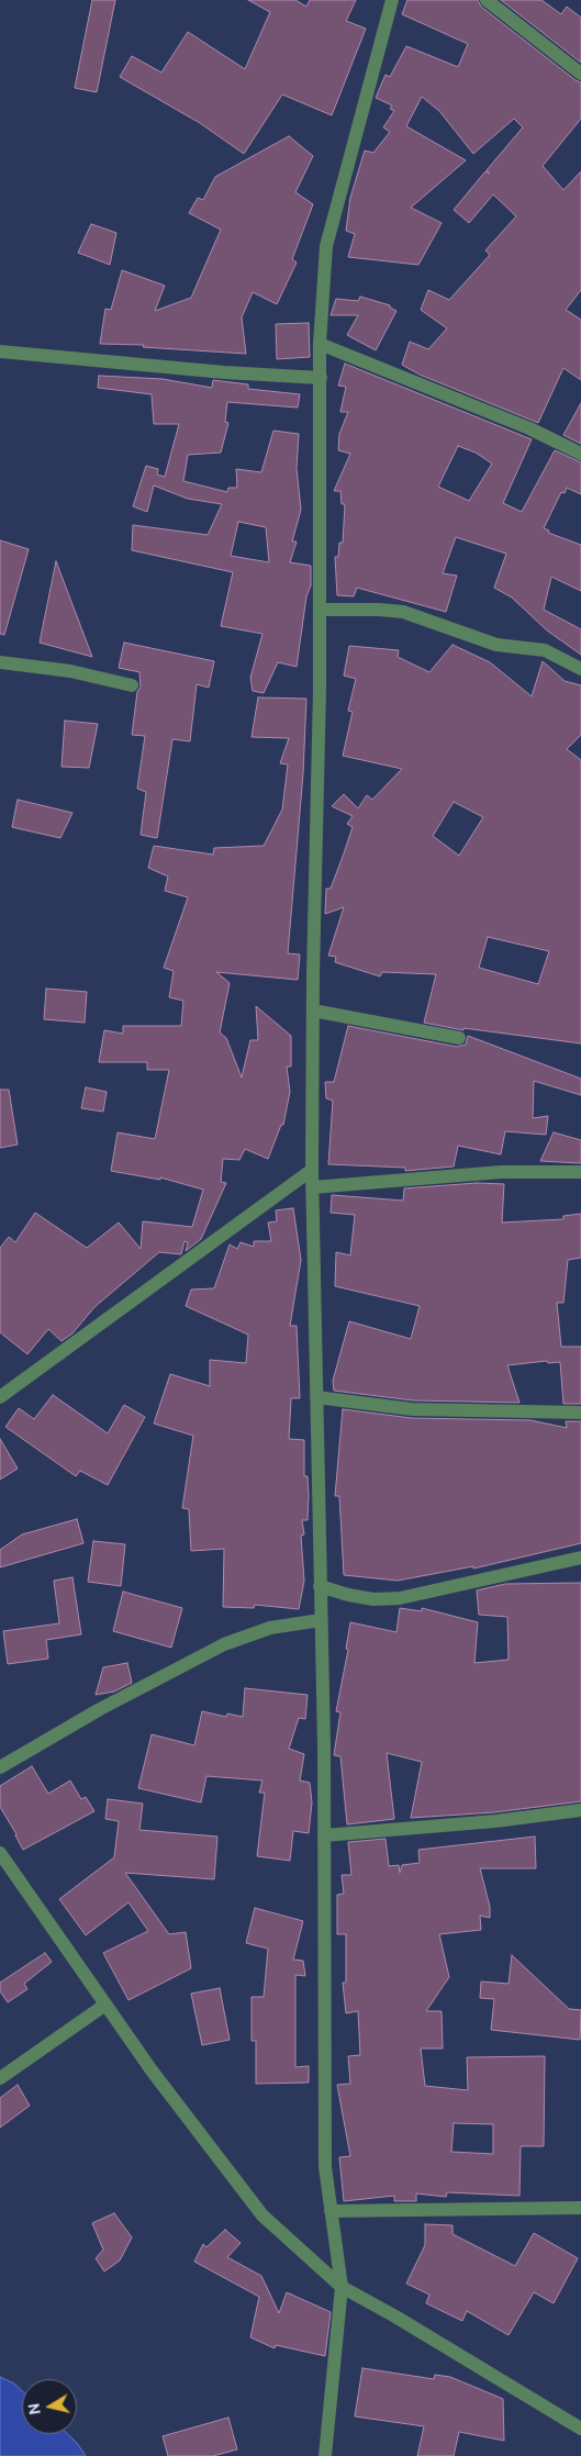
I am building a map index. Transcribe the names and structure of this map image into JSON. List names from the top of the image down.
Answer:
{
  "north": "left"
}
